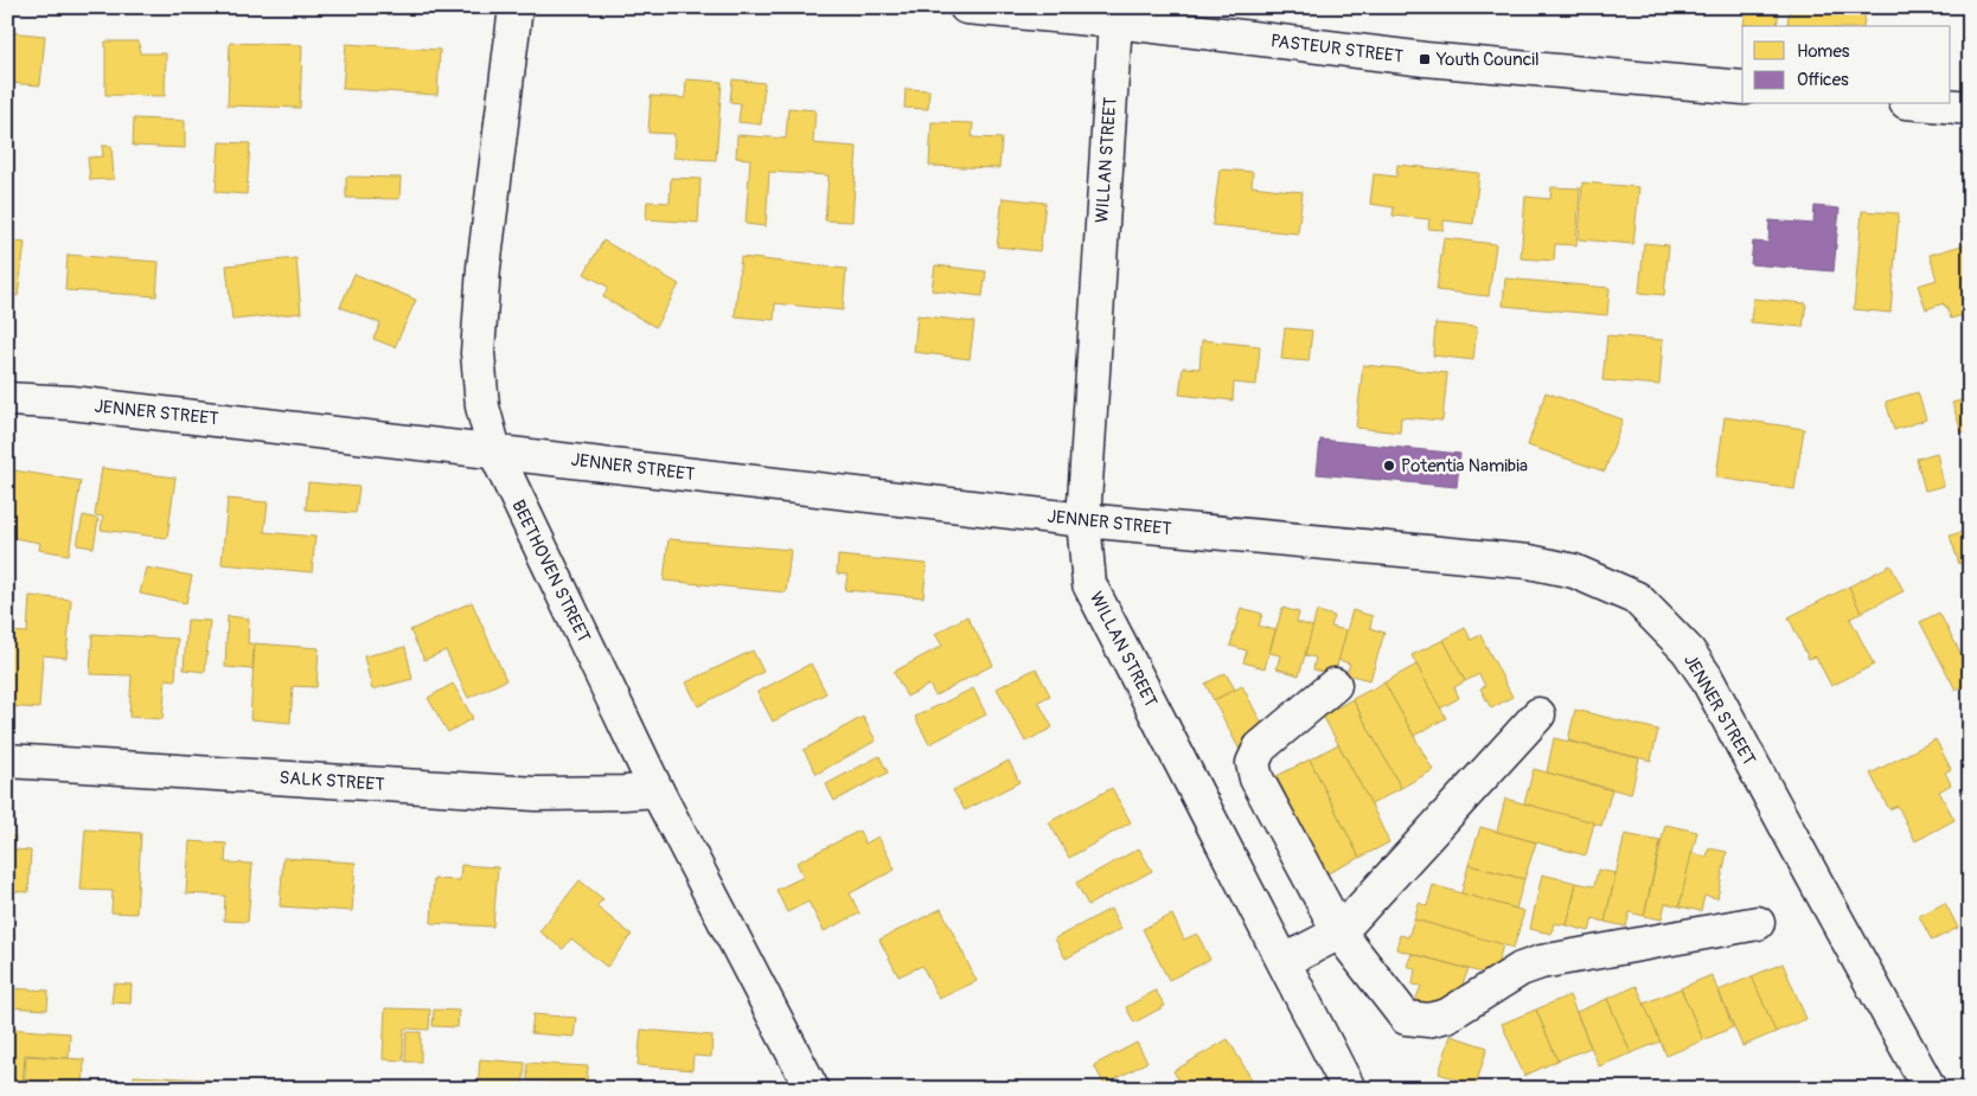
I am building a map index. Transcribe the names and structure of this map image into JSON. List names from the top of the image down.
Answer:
{
  "streets": {
    "street": [
      "PASTEUR STREET",
      "WILLAN STREET",
      "JENNER STREET",
      "BEETHOVEN STREET",
      "SALK STREET"
    ]
  },
  "crossings": [
    ["PASTEUR STREET", "WILLAN STREET"],
    ["WILLAN STREET", "JENNER STREET"],
    ["JENNER STREET", "BEETHOVEN STREET"],
    ["BEETHOVEN STREET", "SALK STREET"]
  ],
  "places": {
    "transit": ["Youth Council"],
    "other": ["Potentia Namibia"]
  },
  "legend": ["Homes", "Offices"]
}
